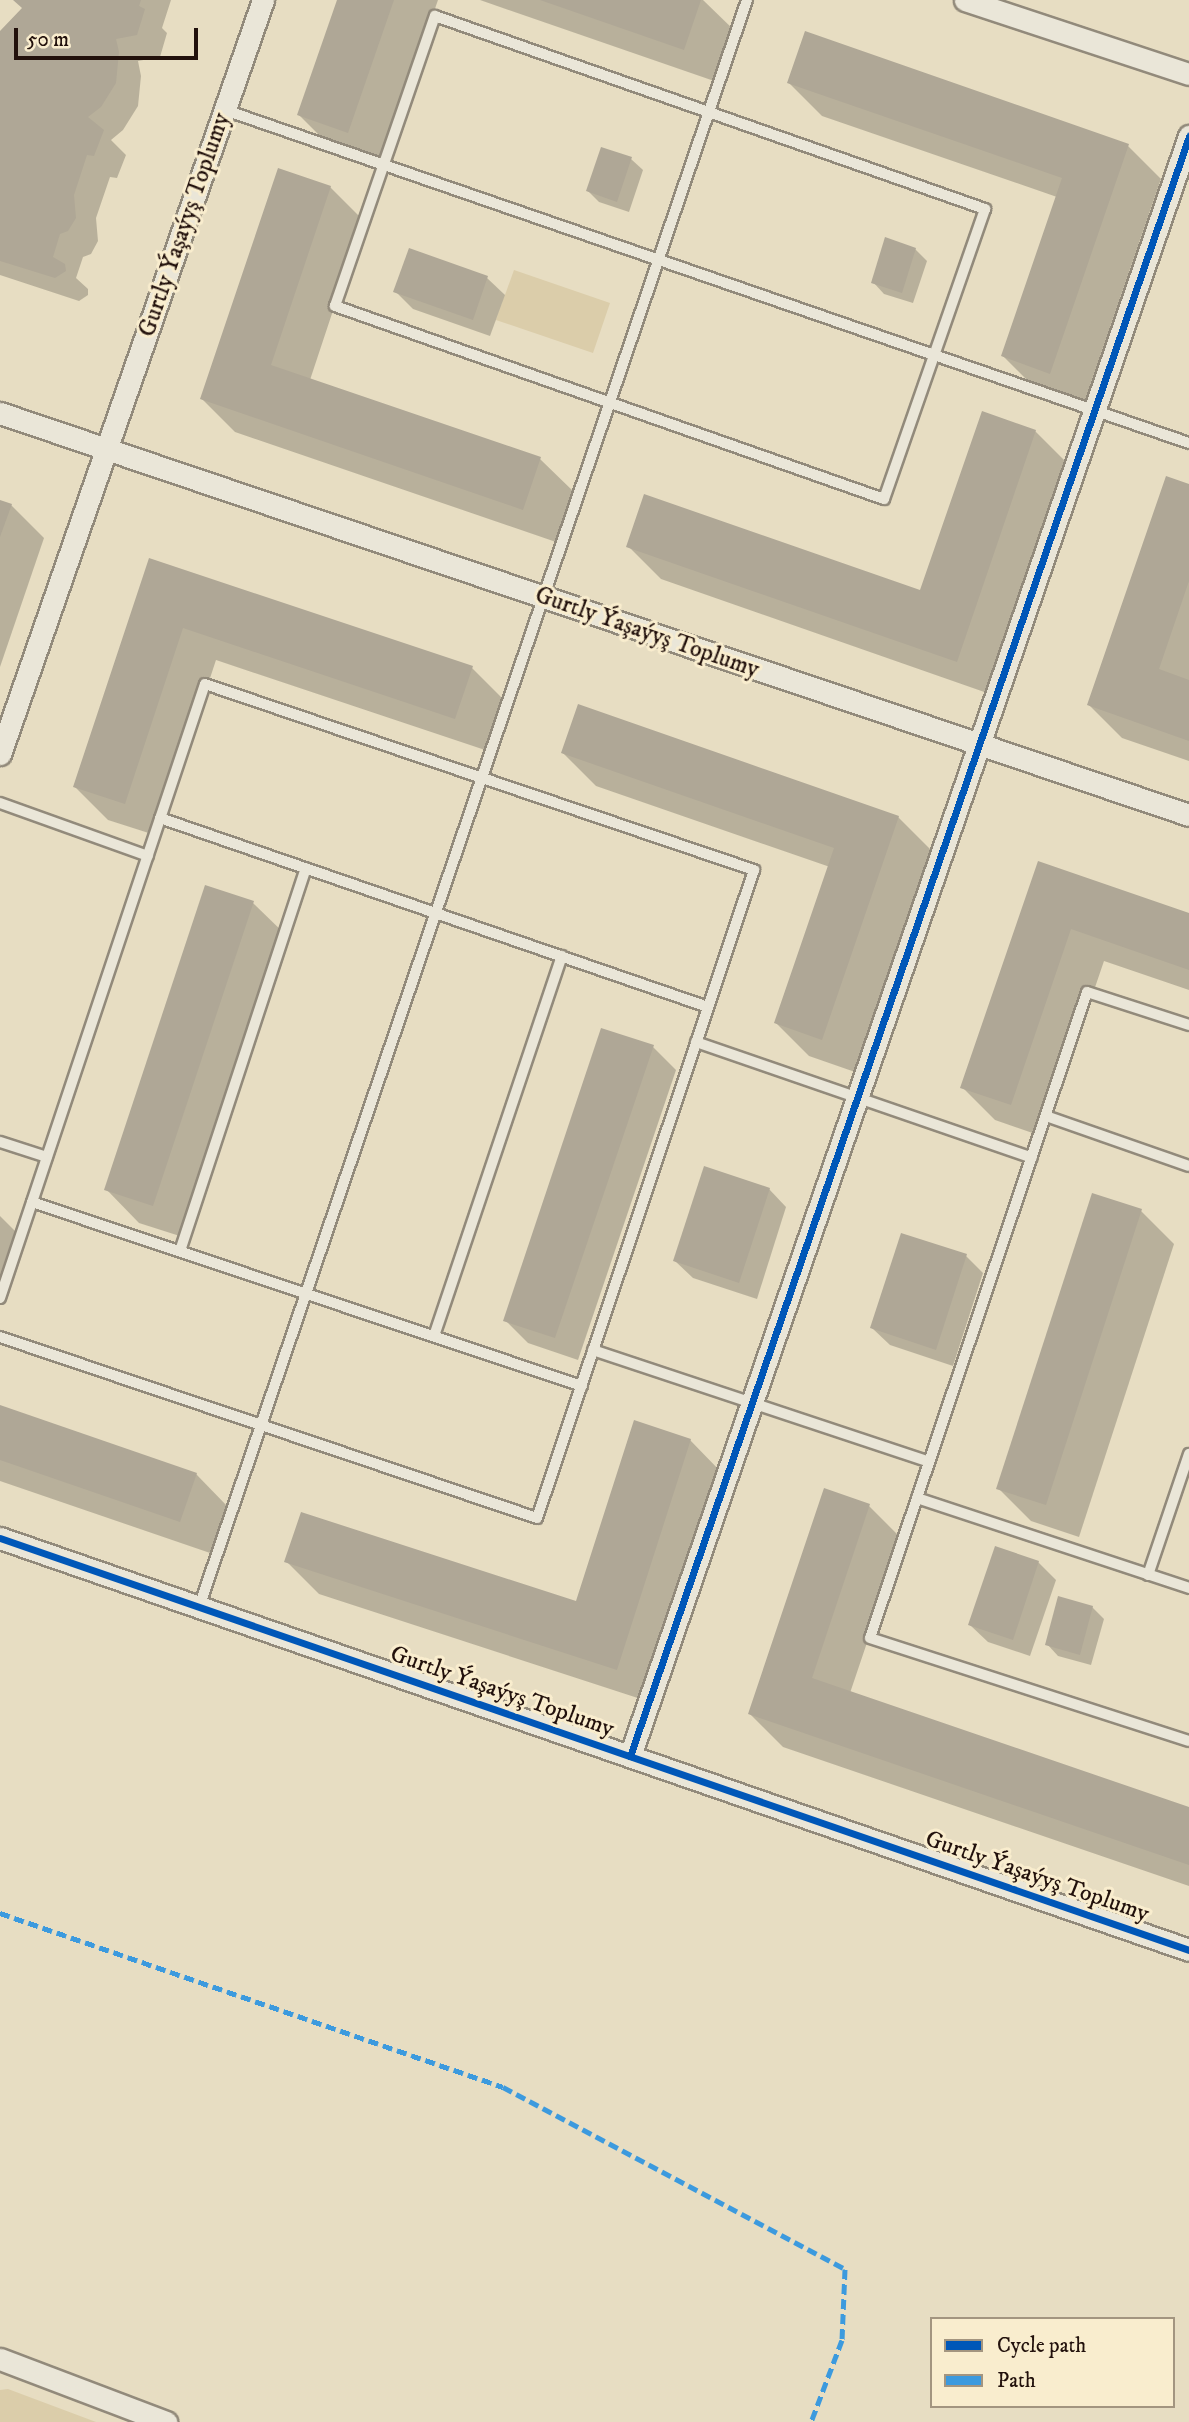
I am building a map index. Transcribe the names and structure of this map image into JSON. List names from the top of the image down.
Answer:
{
  "streets": {
    "street": ["Gurtly Ýaşaýyş Toplumy"]
  },
  "legend": ["Cycle path", "Path"],
  "scale_bar": "50 m"
}
